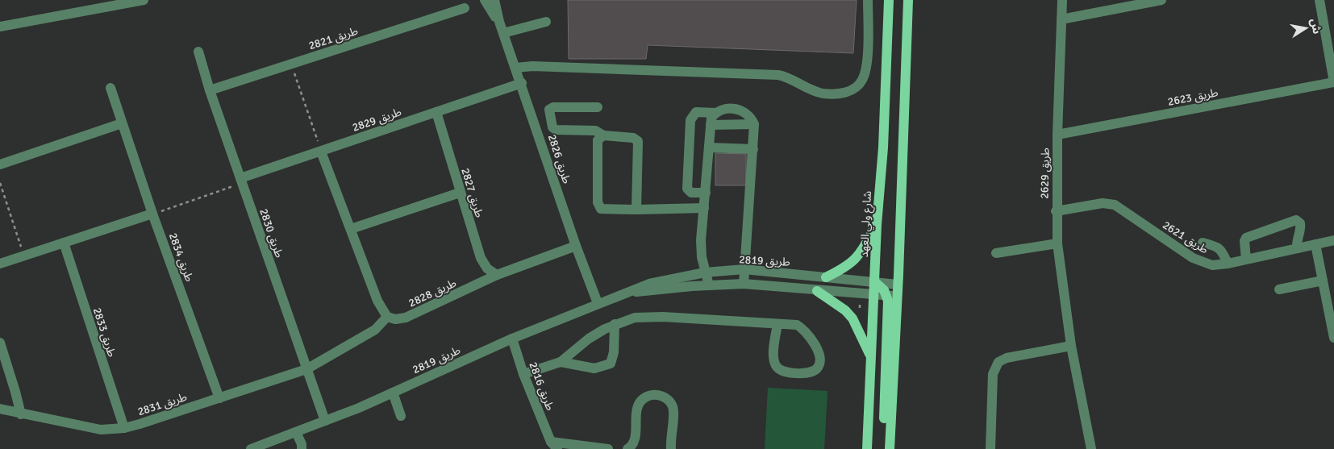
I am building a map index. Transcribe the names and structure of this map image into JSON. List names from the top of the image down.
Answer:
{
  "streets": {
    "main road": ["شارع ولي العهد"],
    "street": [
      "طريق 2821",
      "طريق 2623",
      "طريق 2829",
      "طريق 2826",
      "طريق 2629",
      "طريق 2827",
      "طريق 2830",
      "طريق 2621",
      "طريق 2834",
      "طريق 2819",
      "طريق 2828",
      "طريق 2833",
      "طريق 2816",
      "طريق 2831"
    ]
  },
  "crossings": [
    ["طريق 2821", "طريق 2830"],
    ["طريق 2623", "طريق 2629"],
    ["طريق 2829", "طريق 2826"],
    ["طريق 2829", "طريق 2827"],
    ["طريق 2829", "طريق 2830"],
    ["طريق 2826", "طريق 2819"],
    ["طريق 2826", "طريق 2828"],
    ["طريق 2629", "طريق 2621"],
    ["طريق 2827", "طريق 2828"],
    ["شارع ولي العهد", "طريق 2819"],
    ["طريق 2830", "طريق 2819"],
    ["طريق 2830", "طريق 2831"],
    ["طريق 2834", "طريق 2831"],
    ["طريق 2819", "طريق 2816"],
    ["طريق 2828", "طريق 2831"],
    ["طريق 2833", "طريق 2831"]
  ],
  "north": "right"
}
